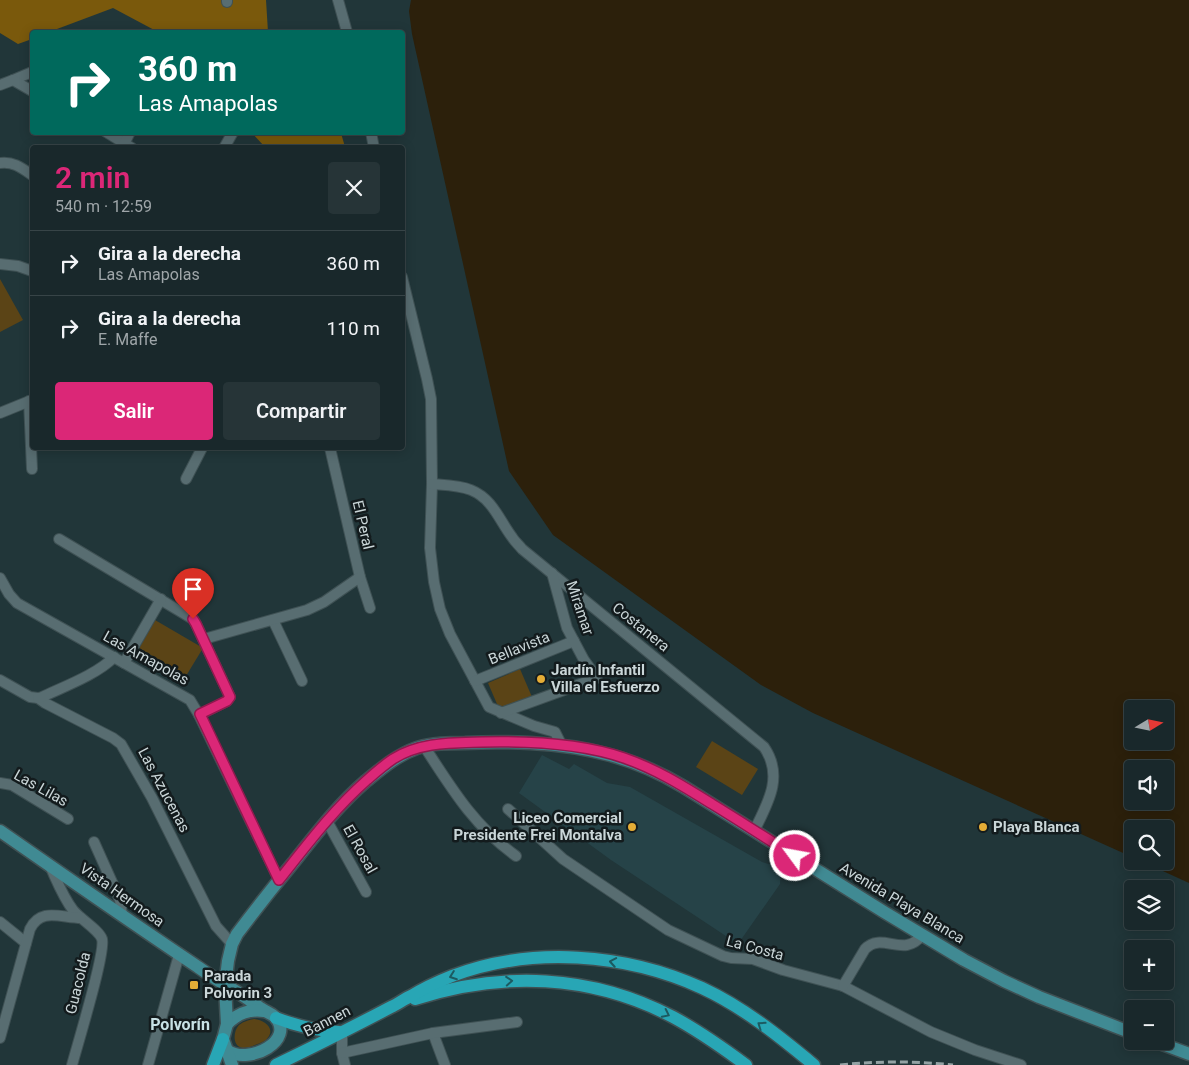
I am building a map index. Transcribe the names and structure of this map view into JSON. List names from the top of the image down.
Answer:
{
  "streets": {
    "main road": ["Bannen"],
    "street": [
      "El Peral",
      "Miramar",
      "Costanera",
      "Bellavista",
      "Las Amapolas",
      "Las Lilas",
      "Las Azucenas",
      "El Rosal",
      "Vista Hermosa",
      "Avenida Playa Blanca",
      "La Costa",
      "Guacolda"
    ]
  },
  "crossings": [
    ["Miramar", "Costanera"],
    ["Miramar", "Bellavista"],
    ["Costanera", "Avenida Playa Blanca"],
    ["Las Amapolas", "Avenida Playa Blanca"],
    ["Las Azucenas", "Avenida Playa Blanca"],
    ["El Rosal", "Avenida Playa Blanca"],
    ["Vista Hermosa", "Avenida Playa Blanca"],
    ["Vista Hermosa", "Guacolda"]
  ],
  "districts": ["Polvorín"],
  "places": {
    "other": ["Jardín Infantil Villa el Esfuerzo", "Liceo Comercial Presidente Frei Montalva", "Playa Blanca"],
    "transit": ["Parada Polvorin 3"]
  },
  "north": "right",
  "page": {
    "turn": ["360 m", "Las Amapolas"],
    "heading": ["2 min", "540 m · 12:59"],
    "list": [
      {
        "name": "Gira a la derecha",
        "note": "Las Amapolas",
        "value": "360 m"
      },
      {
        "name": "Gira a la derecha",
        "note": "E. Maffe",
        "value": "110 m"
      }
    ],
    "buttons": ["Salir", "Compartir"],
    "map_buttons": ["+", "−"]
  }
}
